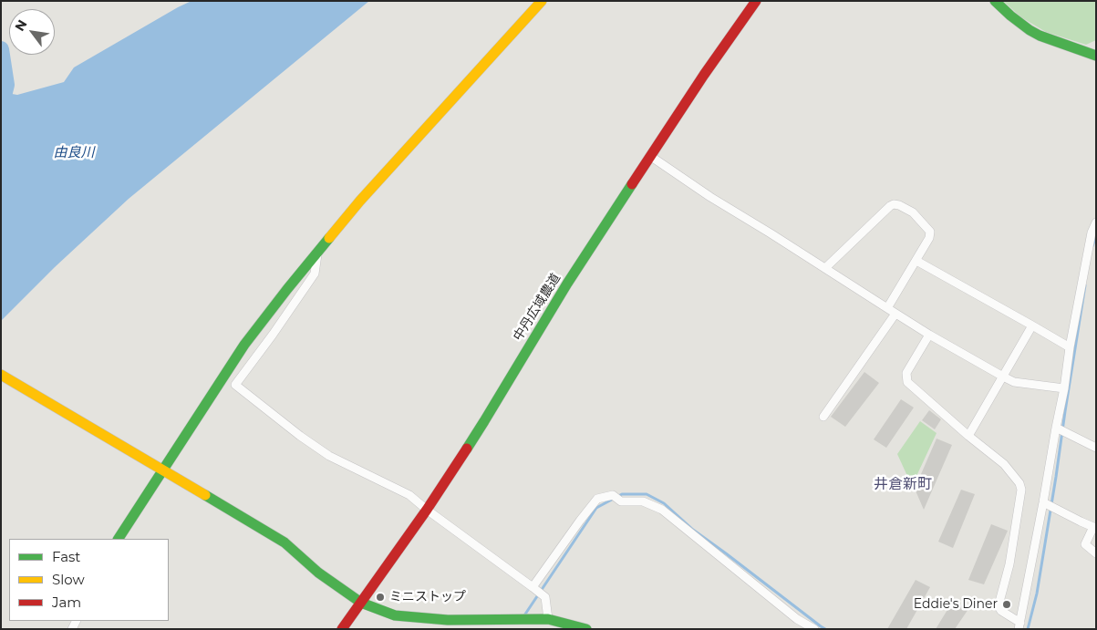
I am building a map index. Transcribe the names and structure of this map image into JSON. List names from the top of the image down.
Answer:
{
  "streets": {
    "street": ["中丹広域農道"]
  },
  "districts": ["井倉新町"],
  "water": ["由良川"],
  "places": ["ミニストップ", "Eddie's Diner"],
  "legend": ["Fast", "Slow", "Jam"],
  "north": "top left"
}
